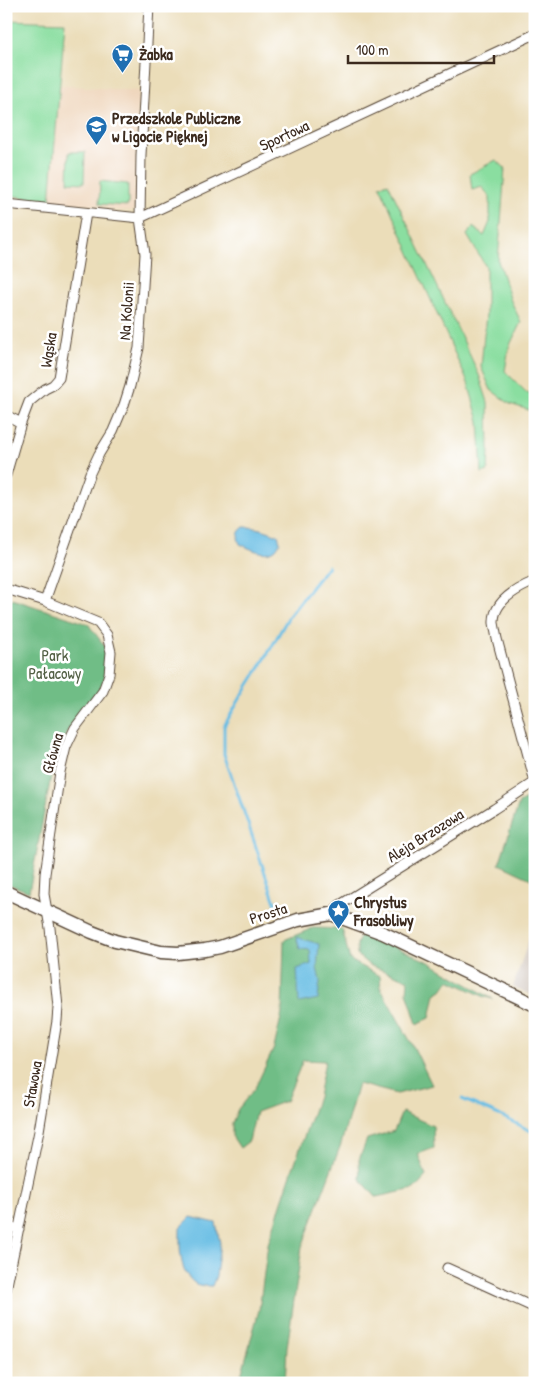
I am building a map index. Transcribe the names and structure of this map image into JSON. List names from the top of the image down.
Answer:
{
  "streets": {
    "street": [
      "Sportowa",
      "Na Kolonii",
      "Wąska",
      "Główna",
      "Aleja Brzozowa",
      "Prosta",
      "Stawowa"
    ]
  },
  "crossings": [
    ["Sportowa", "Na Kolonii"],
    ["Na Kolonii", "Główna"],
    ["Główna", "Prosta"],
    ["Główna", "Stawowa"],
    ["Aleja Brzozowa", "Prosta"],
    ["Prosta", "Stawowa"]
  ],
  "parks": ["Park Pałacowy"],
  "places": {
    "supermarket": ["Żabka"],
    "school or university": ["Przedszkole Publiczne w Ligocie Pięknej"],
    "place": ["Chrystus Frasobliwy"]
  },
  "scale_bar": "100 m"
}
